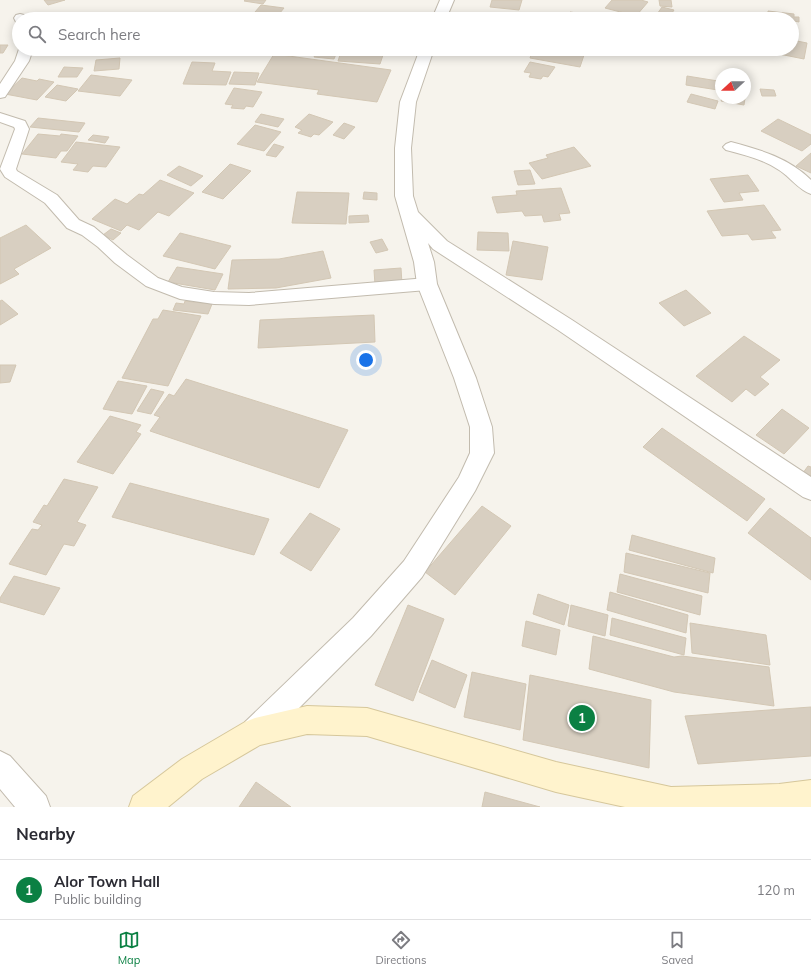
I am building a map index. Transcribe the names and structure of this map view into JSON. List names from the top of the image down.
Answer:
{
  "north": "left",
  "page": {
    "search": "Search here",
    "pins": "1",
    "heading": "Nearby",
    "list": [
      {
        "mark": "1",
        "name": "Alor Town Hall",
        "note": "Public building",
        "value": "120 m"
      }
    ],
    "nav": ["Map", "Directions", "Saved"]
  }
}
